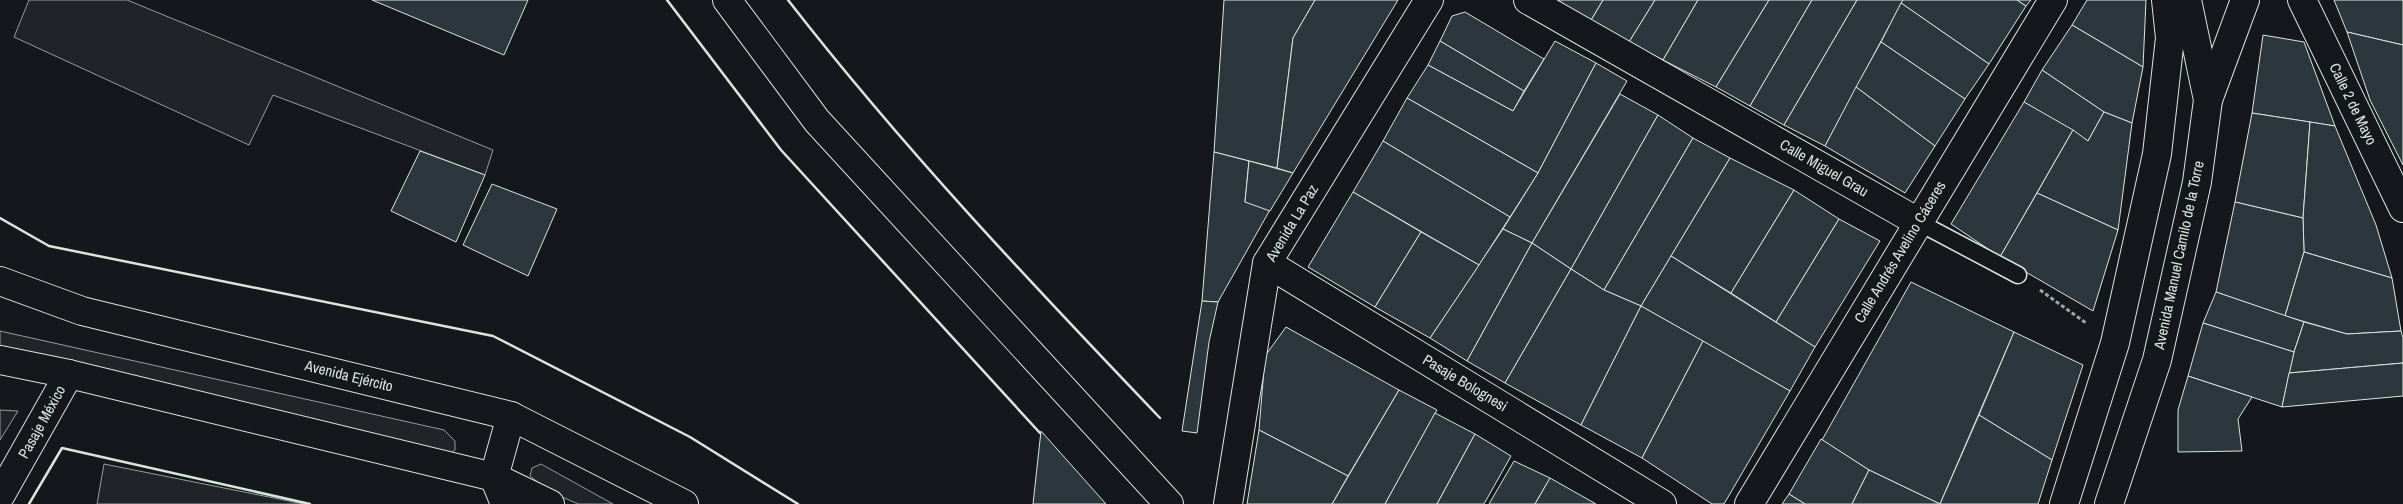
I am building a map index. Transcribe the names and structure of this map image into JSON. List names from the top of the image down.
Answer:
{
  "streets": {
    "street": [
      "Calle 2 de Mayo",
      "Calle Miguel Grau",
      "Avenida La Paz",
      "Calle Andrés Avelino Cáceres",
      "Avenida Manuel Camilo de la Torre",
      "Avenida Ejército",
      "Pasaje Bolognesi",
      "Pasaje México"
    ]
  },
  "crossings": [
    ["Calle Miguel Grau", "Calle Andrés Avelino Cáceres"],
    ["Avenida La Paz", "Pasaje Bolognesi"]
  ]
}
